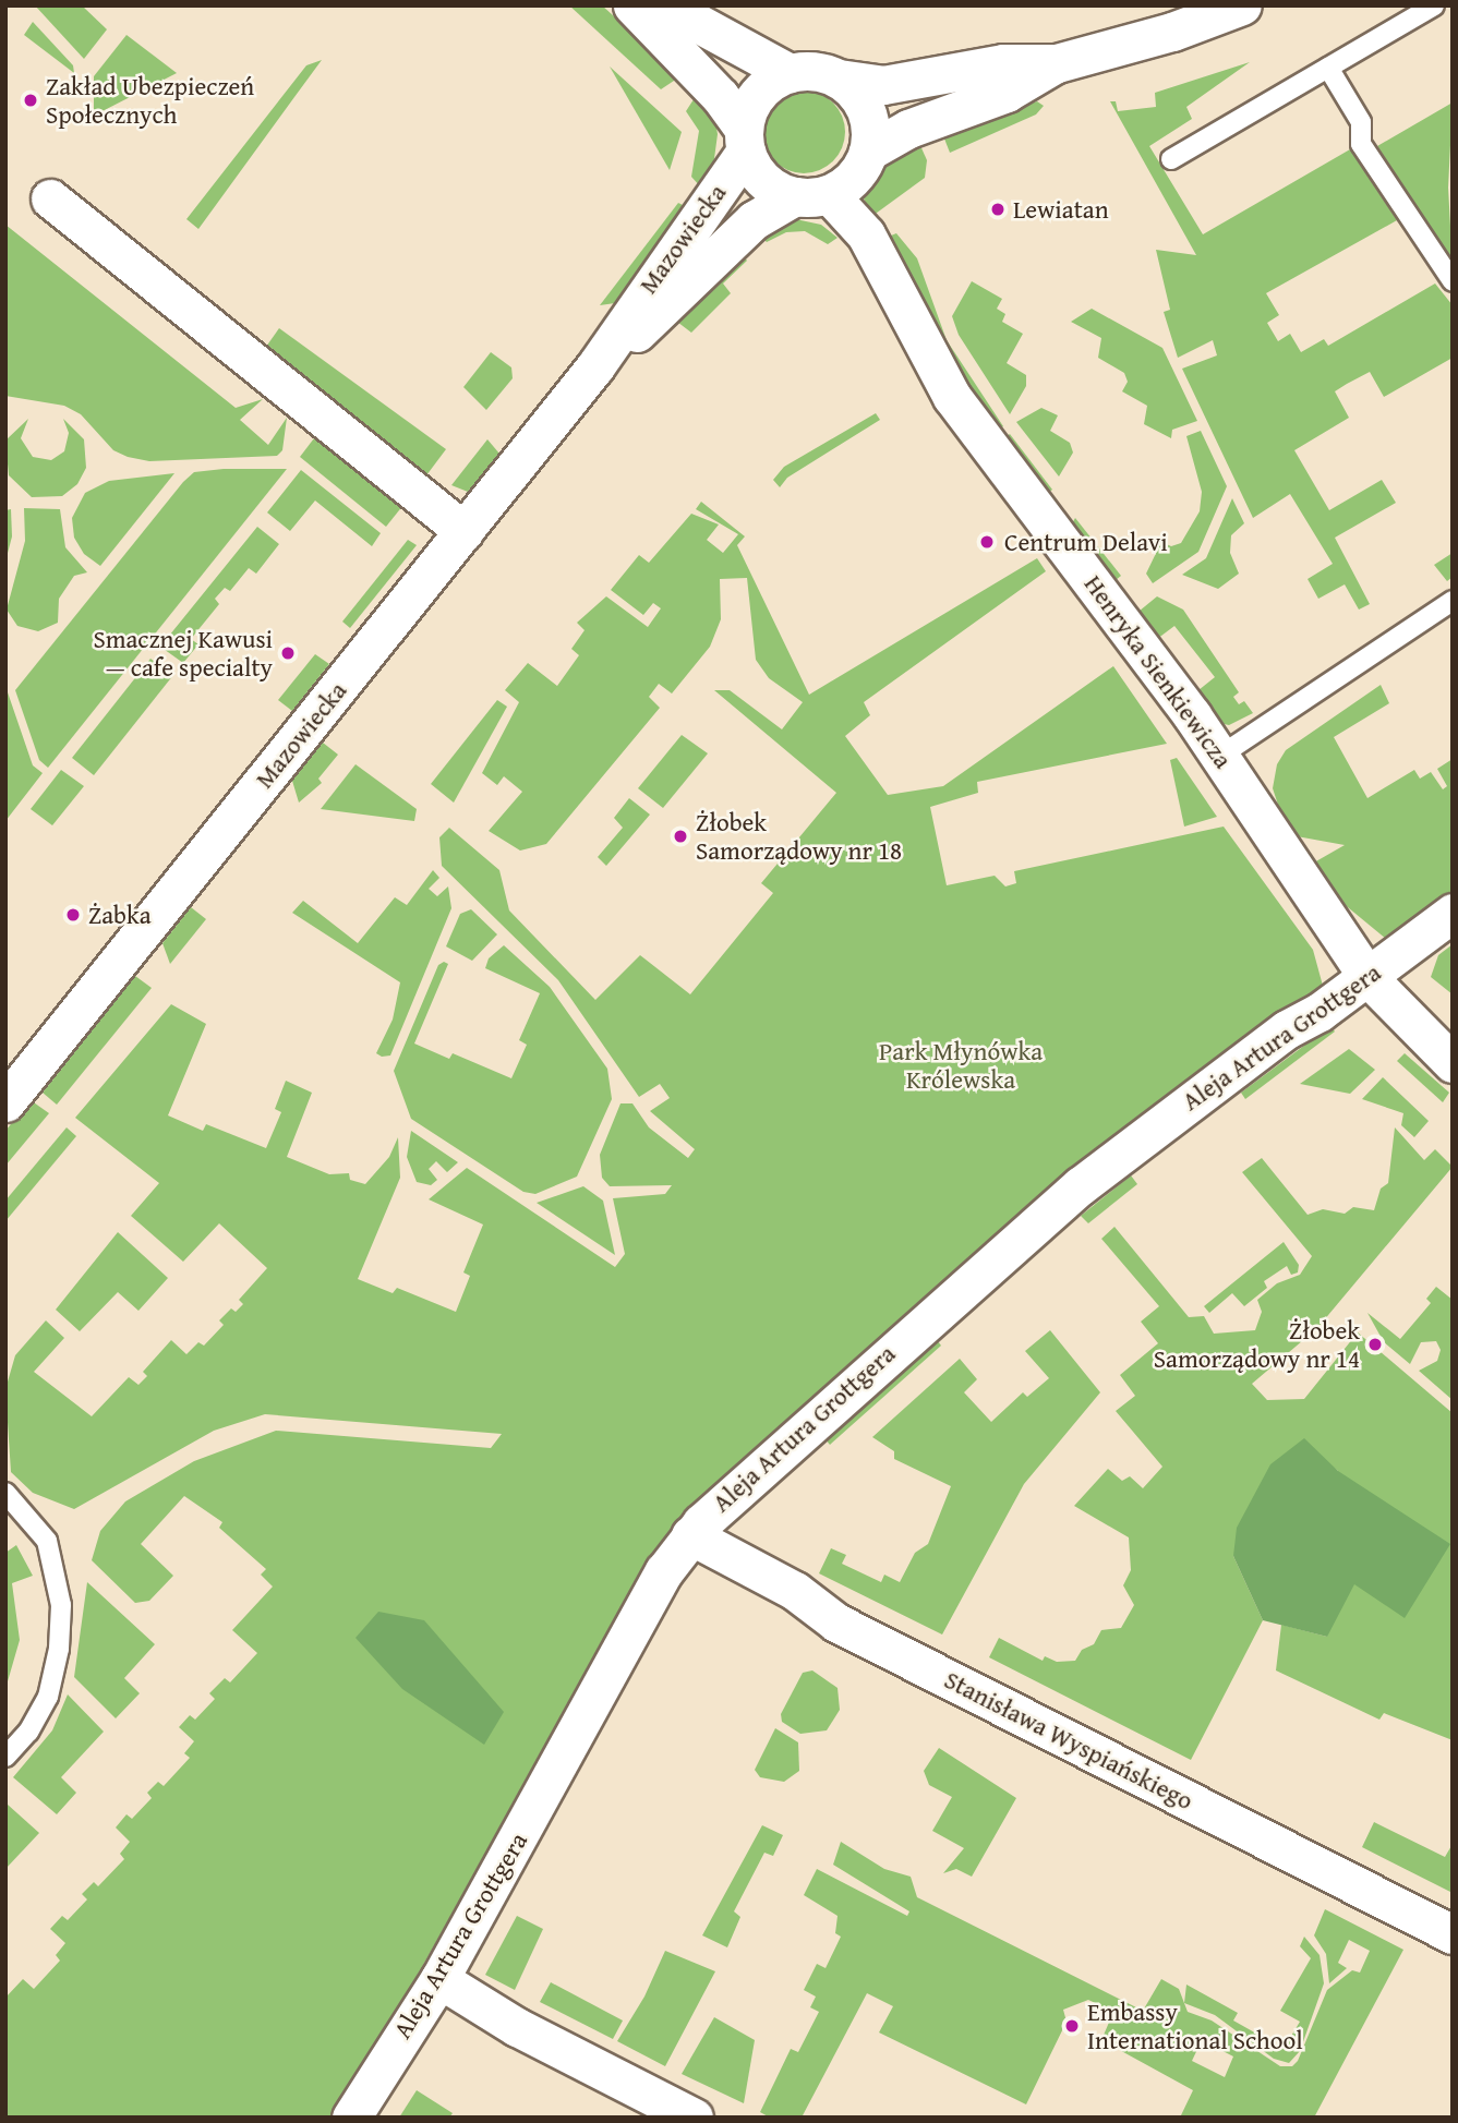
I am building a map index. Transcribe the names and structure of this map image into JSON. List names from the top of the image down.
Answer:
{
  "streets": {
    "street": [
      "Mazowiecka",
      "Henryka Sienkiewicza",
      "Aleja Artura Grottgera",
      "Stanisława Wyspiańskiego"
    ]
  },
  "crossings": [
    ["Mazowiecka", "Henryka Sienkiewicza"],
    ["Henryka Sienkiewicza", "Aleja Artura Grottgera"],
    ["Aleja Artura Grottgera", "Stanisława Wyspiańskiego"]
  ],
  "parks": ["Park Młynówka Królewska"],
  "places": [
    "Zakład Ubezpieczeń Społecznych",
    "Lewiatan",
    "Centrum Delavi",
    "Smacznej Kawusi — cafe specialty",
    "Żłobek Samorządowy nr 18",
    "Żabka",
    "Żłobek Samorządowy nr 14",
    "Embassy International School"
  ]
}
